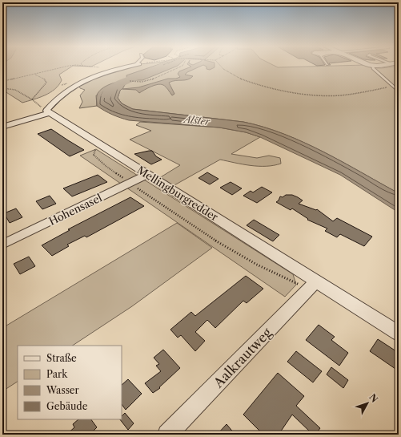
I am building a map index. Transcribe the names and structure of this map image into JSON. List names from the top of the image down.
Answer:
{
  "streets": {
    "street": ["Mellingburgredder", "Hohensasel", "Aalkrautweg"]
  },
  "crossings": [
    ["Mellingburgredder", "Hohensasel"],
    ["Mellingburgredder", "Aalkrautweg"]
  ],
  "water": ["Alster"],
  "legend": [
    "Straße",
    "Park",
    "Wasser",
    "Gebäude"
  ],
  "north": "top right"
}
